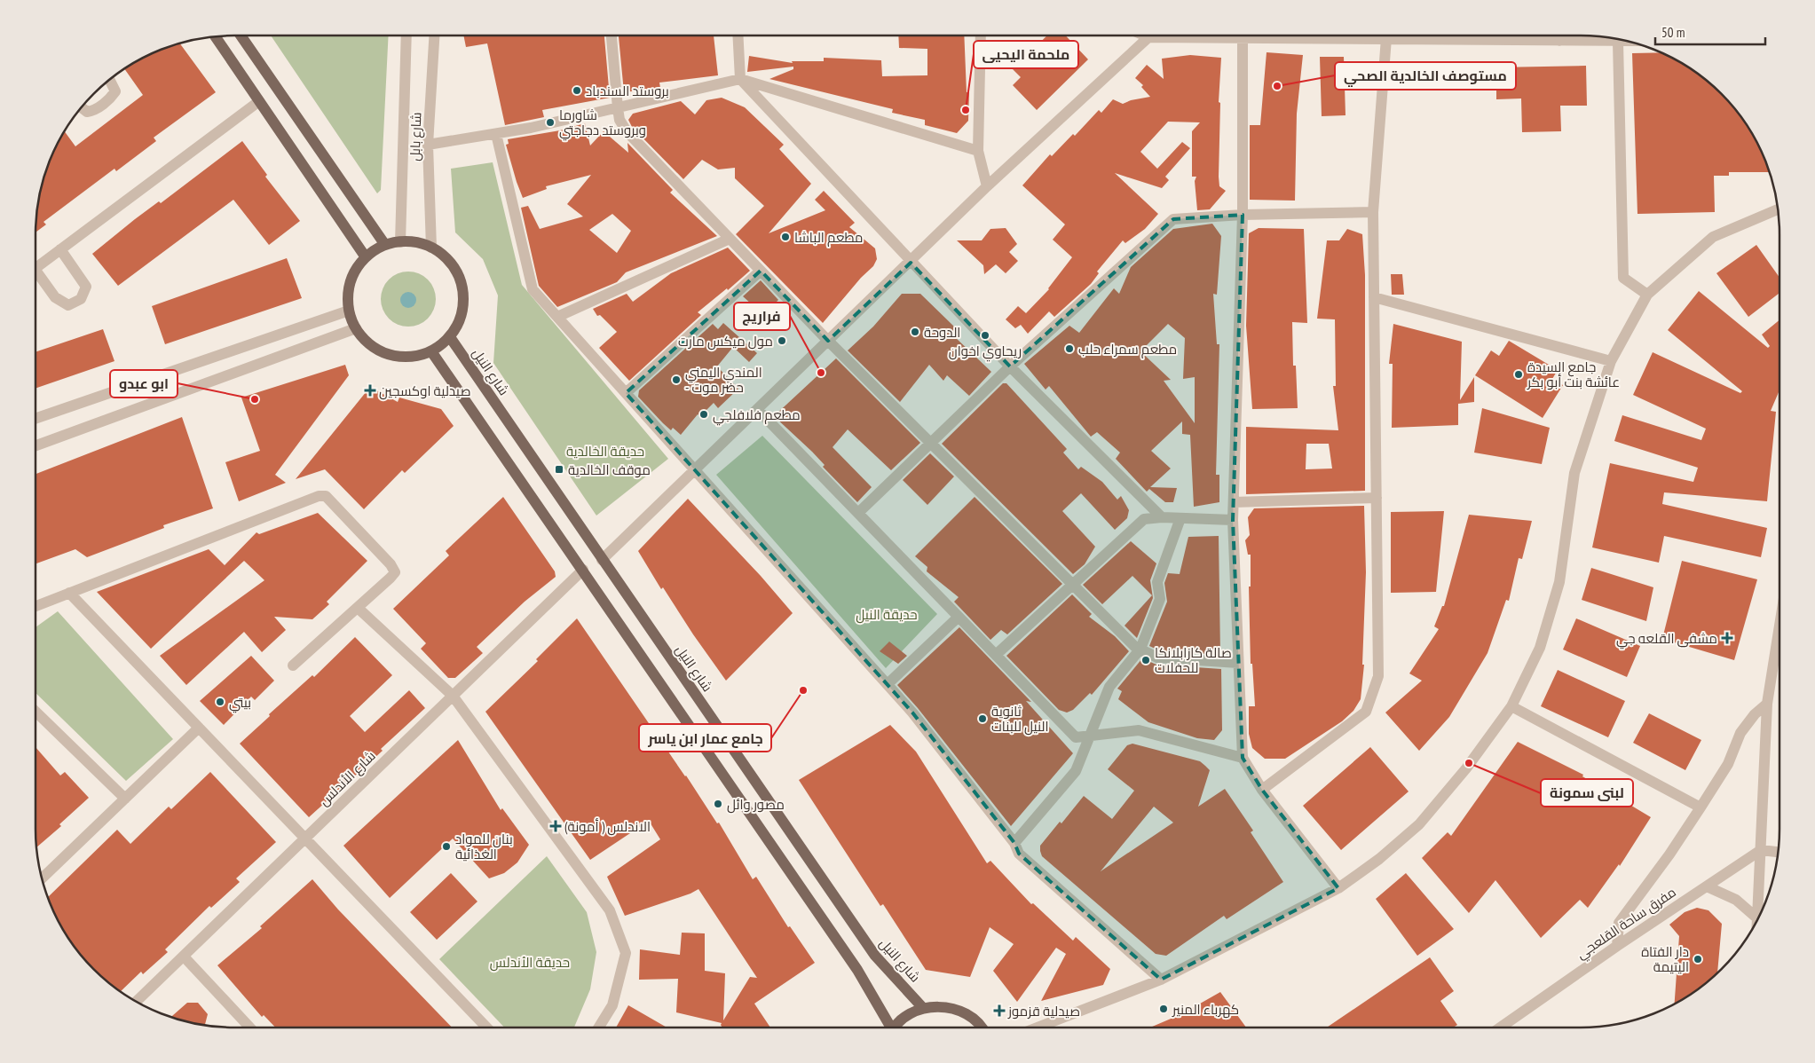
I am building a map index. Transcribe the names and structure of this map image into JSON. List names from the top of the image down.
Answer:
{
  "streets": {
    "main road": ["شارع النيل"],
    "street": ["شارع بابل", "شارع الأندلس", "مفرق ساحة القلعجي"]
  },
  "crossings": [
    ["شارع بابل", "شارع النيل"]
  ],
  "parks": ["حديقة الخالدية", "حديقة النيل", "حديقة الأندلس"],
  "places": {
    "other": [
      "مستوصف الخالدية الصحي",
      "بروستد السندباد",
      "ملحمة اليحيى",
      "شاورما وبروستد دجاجتي",
      "مطعم الباشا",
      "الدوحة",
      "ريحاوي اخوان",
      "مول ميكس مارت",
      "مطعم سمراء حلب",
      "فراريج",
      "جامع السيدة عائشة بنت أبو بكر",
      "المندي اليمني - حضر موت",
      "ابو عبدو",
      "مطعم فلافلجي",
      "صالة كازابلانكا للحفلات",
      "جامع عمار ابن ياسر",
      "بيتي",
      "ثانوية النيل للبنات",
      "لبنى سمونة",
      "مصور وائل",
      "بنان للمواد الغذائية",
      "دار الفتاة اليتيمة",
      "كهرباء المنير"
    ],
    "health": [
      "صيدلية اوكسجين",
      "مشفى القلعه جي",
      "الاندلس ( أمونة)",
      "صيدلية قزموز"
    ],
    "transit": ["موقف الخالدية"]
  },
  "scale_bar": "50 m"
}
